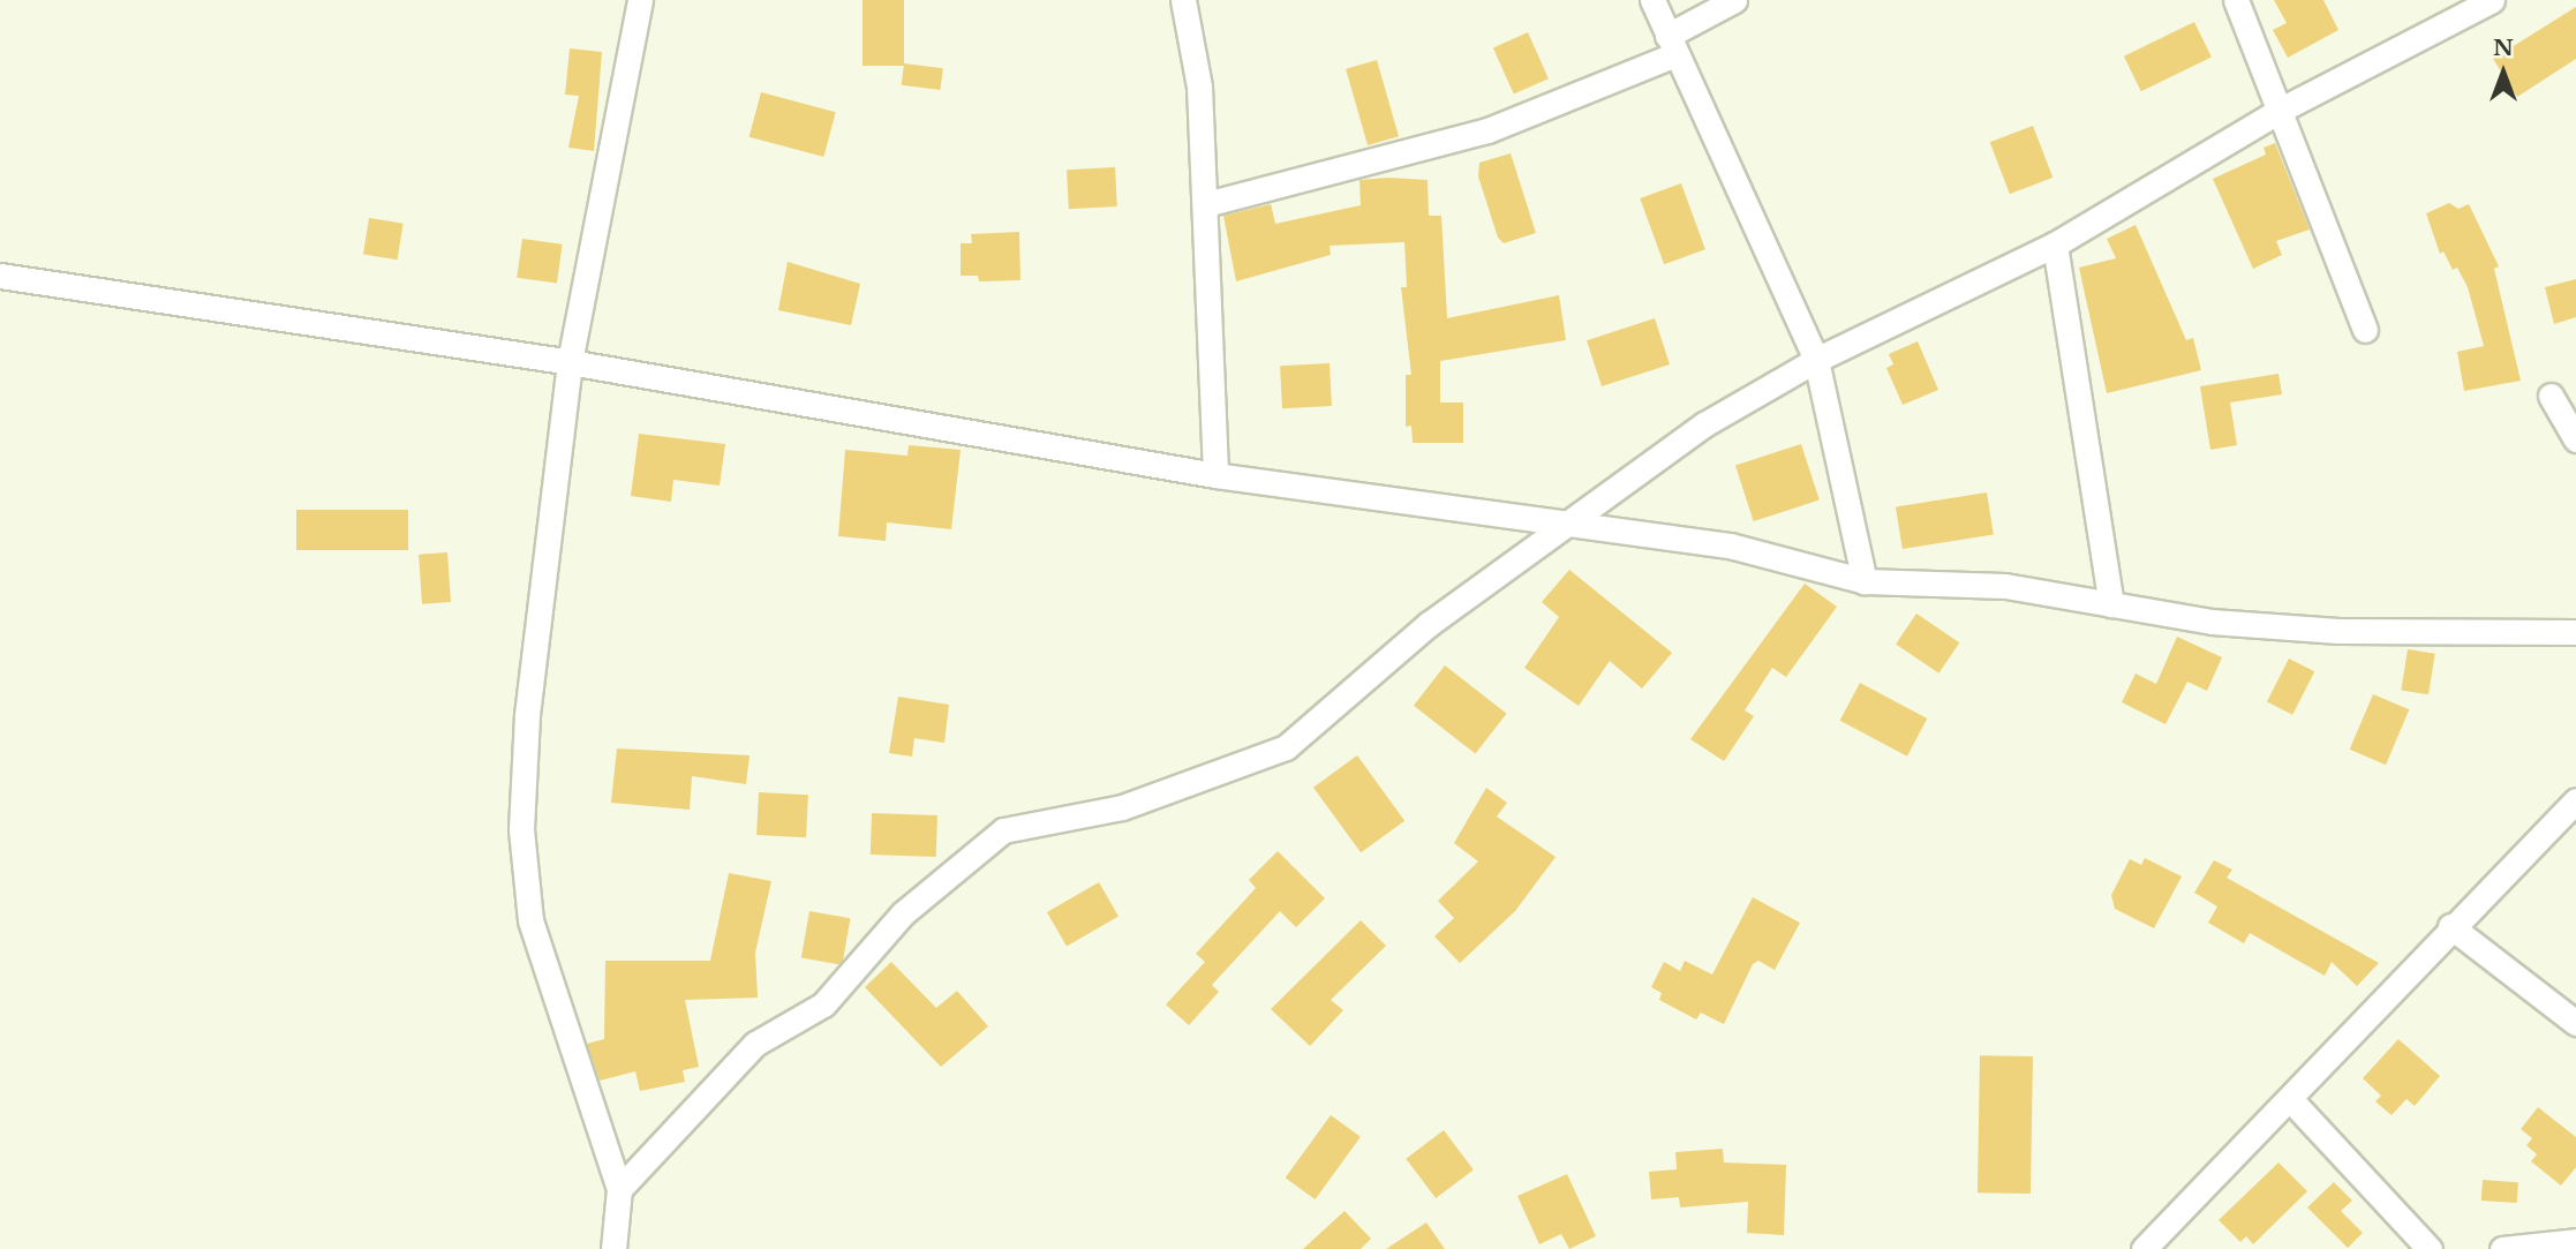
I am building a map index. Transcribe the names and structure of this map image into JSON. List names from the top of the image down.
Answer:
{
  "north": "top"
}
